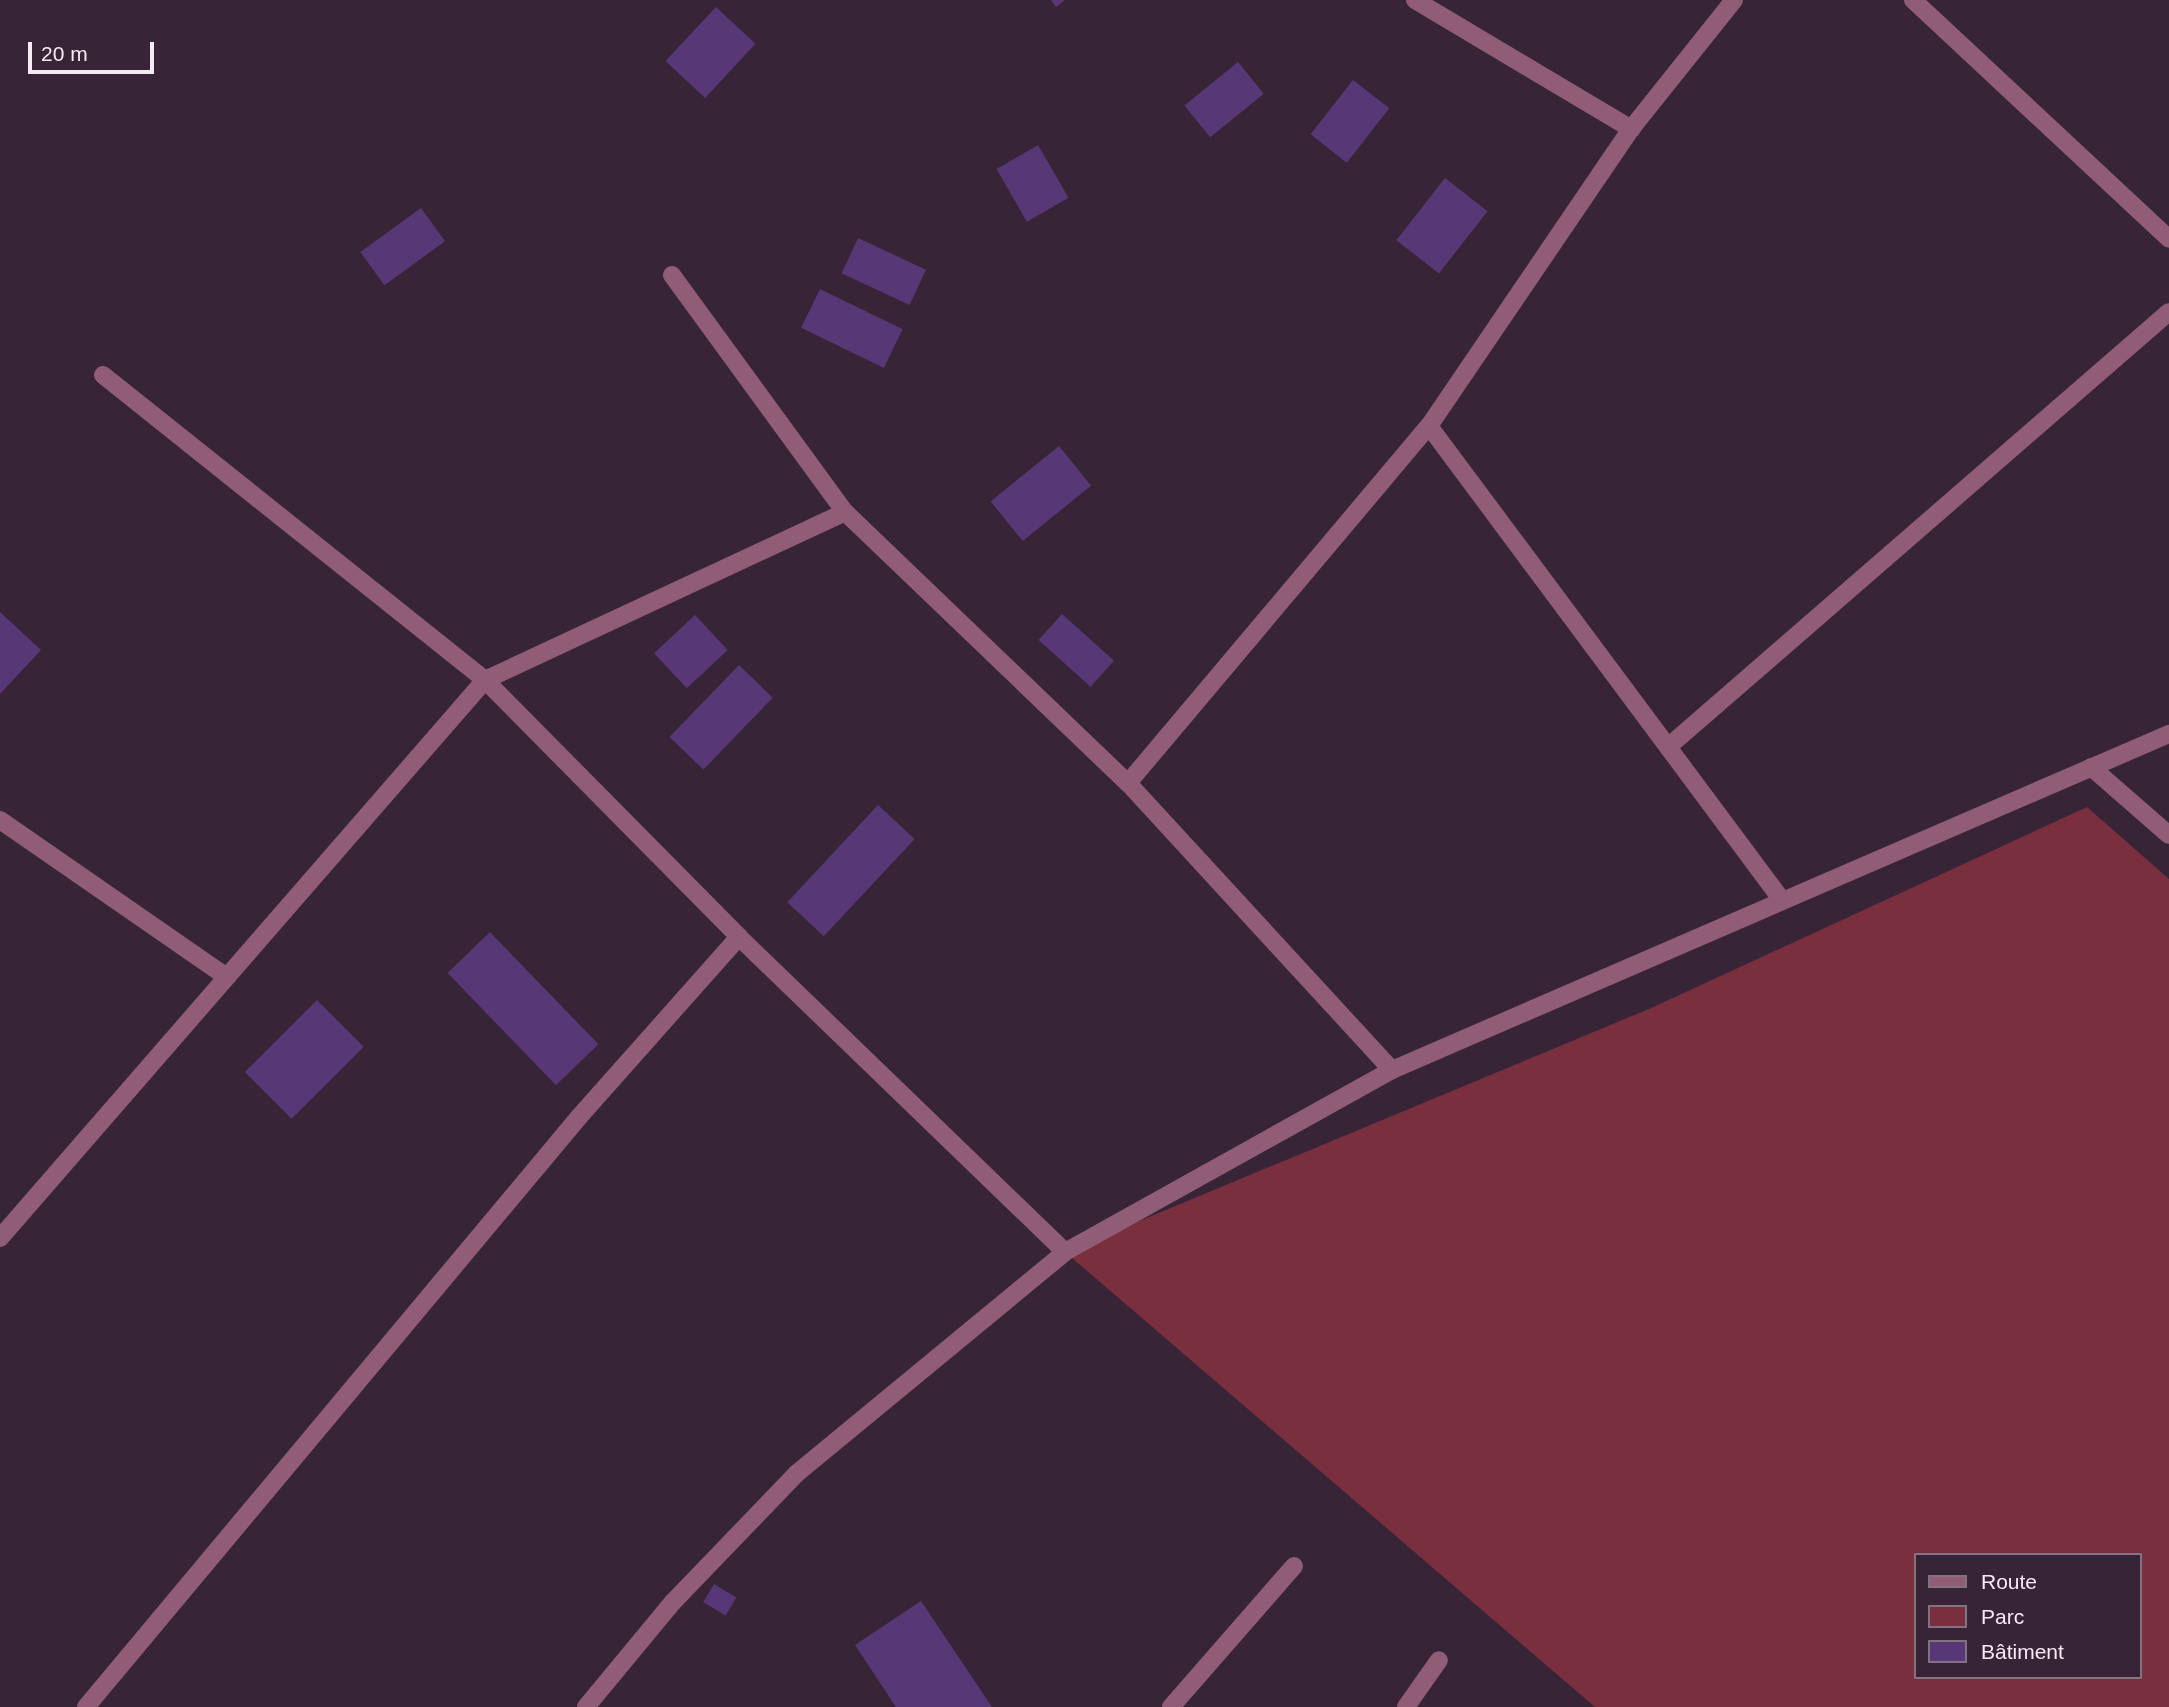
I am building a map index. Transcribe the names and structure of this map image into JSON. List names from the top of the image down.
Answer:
{
  "legend": ["Route", "Parc", "Bâtiment"],
  "scale_bar": "20 m"
}
